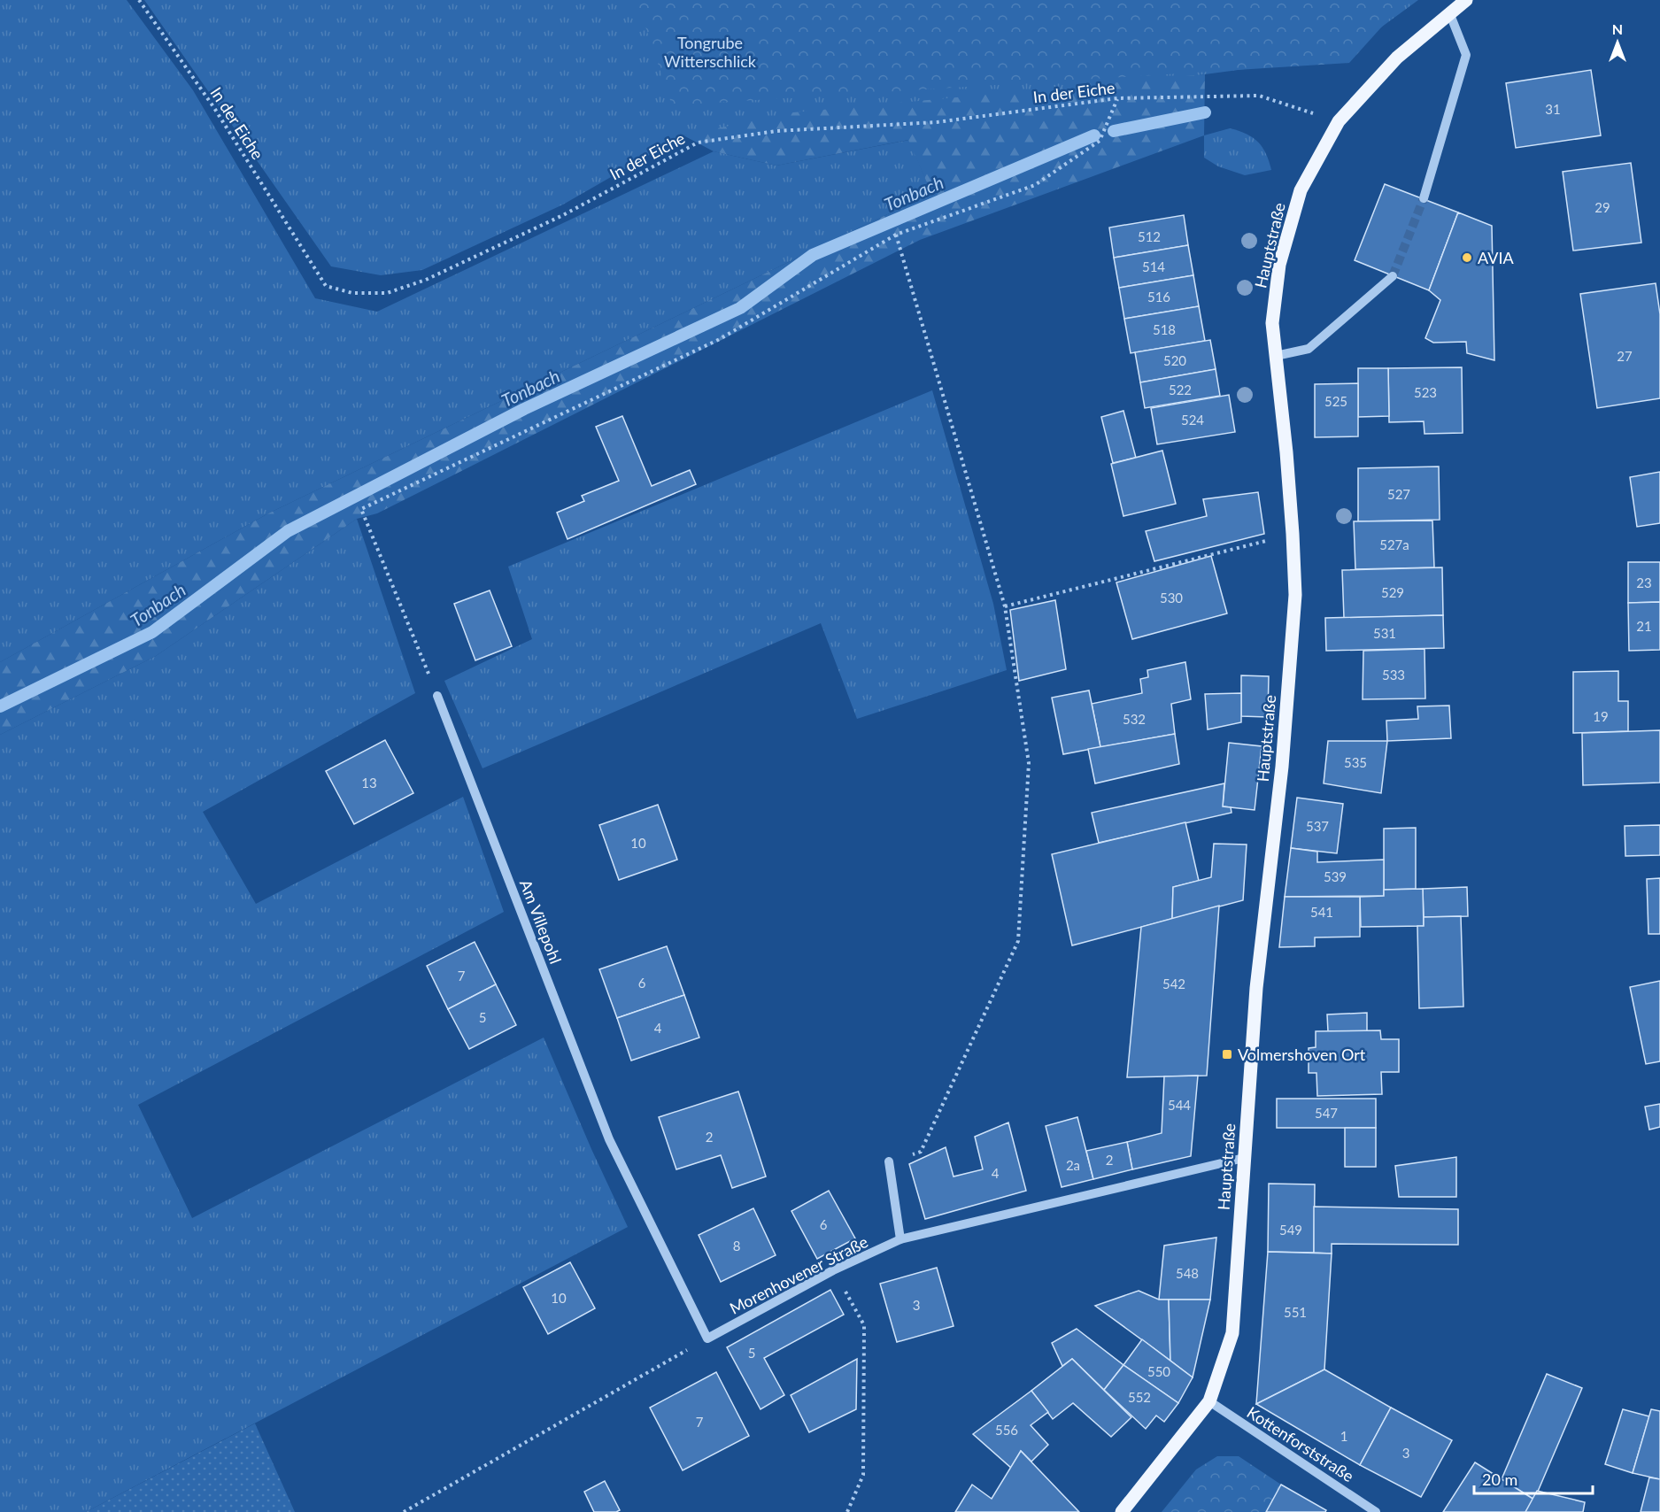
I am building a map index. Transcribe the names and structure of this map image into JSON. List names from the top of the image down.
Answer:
{
  "streets": {
    "main road": ["Hauptstraße"],
    "street": ["Am Villepohl", "Morenhovener Straße", "Kottenforststraße"],
    "path": ["In der Eiche"]
  },
  "crossings": [
    ["In der Eiche", "Hauptstraße"],
    ["Hauptstraße", "Morenhovener Straße"],
    ["Hauptstraße", "Kottenforststraße"],
    ["Am Villepohl", "Morenhovener Straße"]
  ],
  "water": ["Tonbach"],
  "parks": ["Tongrube Witterschlick"],
  "places": {
    "other": ["AVIA"],
    "transit": ["Volmershoven Ort"]
  },
  "house_numbers": [
    "31",
    "29",
    "512",
    "514",
    "516",
    "518",
    "27",
    "520",
    "522",
    "523",
    "525",
    "524",
    "527",
    "527a",
    "23",
    "529",
    "530",
    "21",
    "531",
    "533",
    "19",
    "532",
    "535",
    "13",
    "537",
    "10",
    "539",
    "541",
    "7",
    "6",
    "542",
    "5",
    "4",
    "544",
    "547",
    "2",
    "2",
    "2a",
    "4",
    "6",
    "549",
    "8",
    "548",
    "10",
    "3",
    "551",
    "5",
    "550",
    "552",
    "7",
    "556",
    "1",
    "3"
  ],
  "scale_bar": "20 m",
  "north": "top"
}
